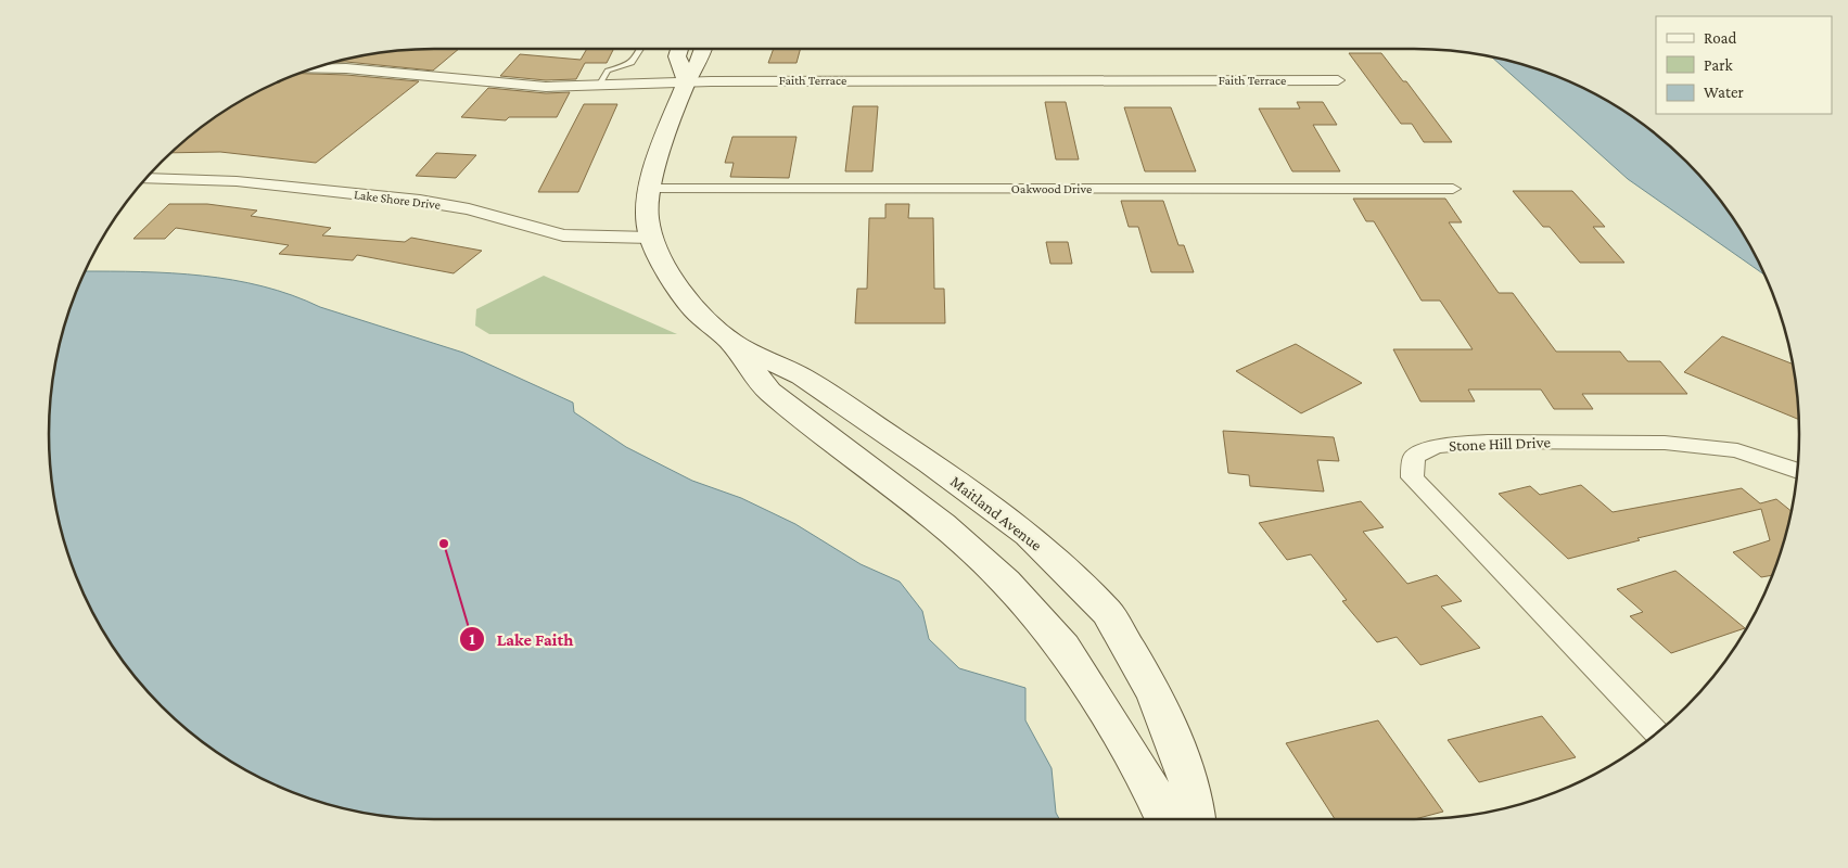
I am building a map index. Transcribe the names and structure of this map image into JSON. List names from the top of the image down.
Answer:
{
  "streets": {
    "main road": ["Maitland Avenue"],
    "street": [
      "Faith Terrace",
      "Oakwood Drive",
      "Lake Shore Drive",
      "Stone Hill Drive"
    ]
  },
  "crossings": [
    ["Faith Terrace", "Maitland Avenue"],
    ["Oakwood Drive", "Maitland Avenue"],
    ["Lake Shore Drive", "Maitland Avenue"]
  ],
  "places": ["Lake Faith"],
  "legend": ["Road", "Park", "Water"]
}
